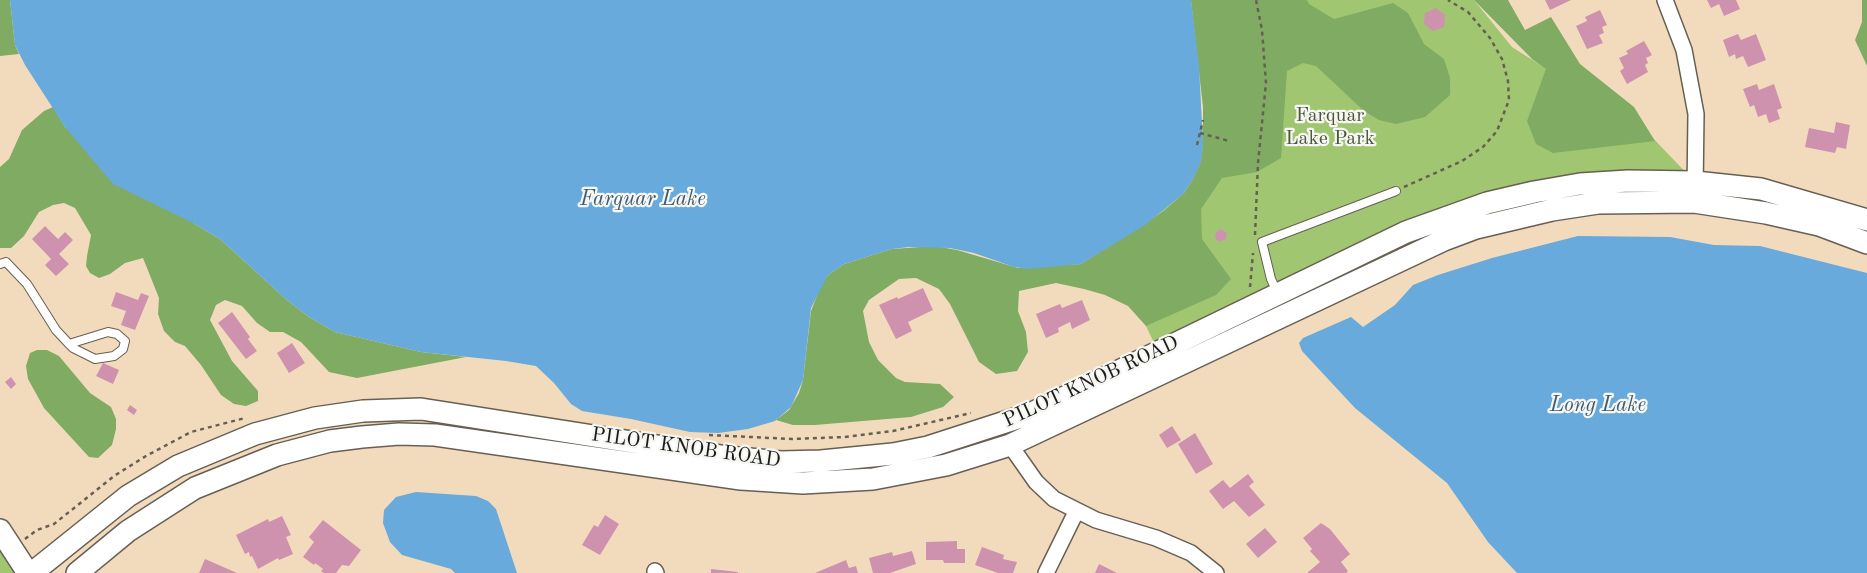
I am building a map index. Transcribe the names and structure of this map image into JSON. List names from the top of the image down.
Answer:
{
  "streets": {
    "main road": ["PILOT KNOB ROAD"]
  },
  "water": ["Farquar Lake", "Long Lake"],
  "parks": ["Farquar Lake Park"]
}
